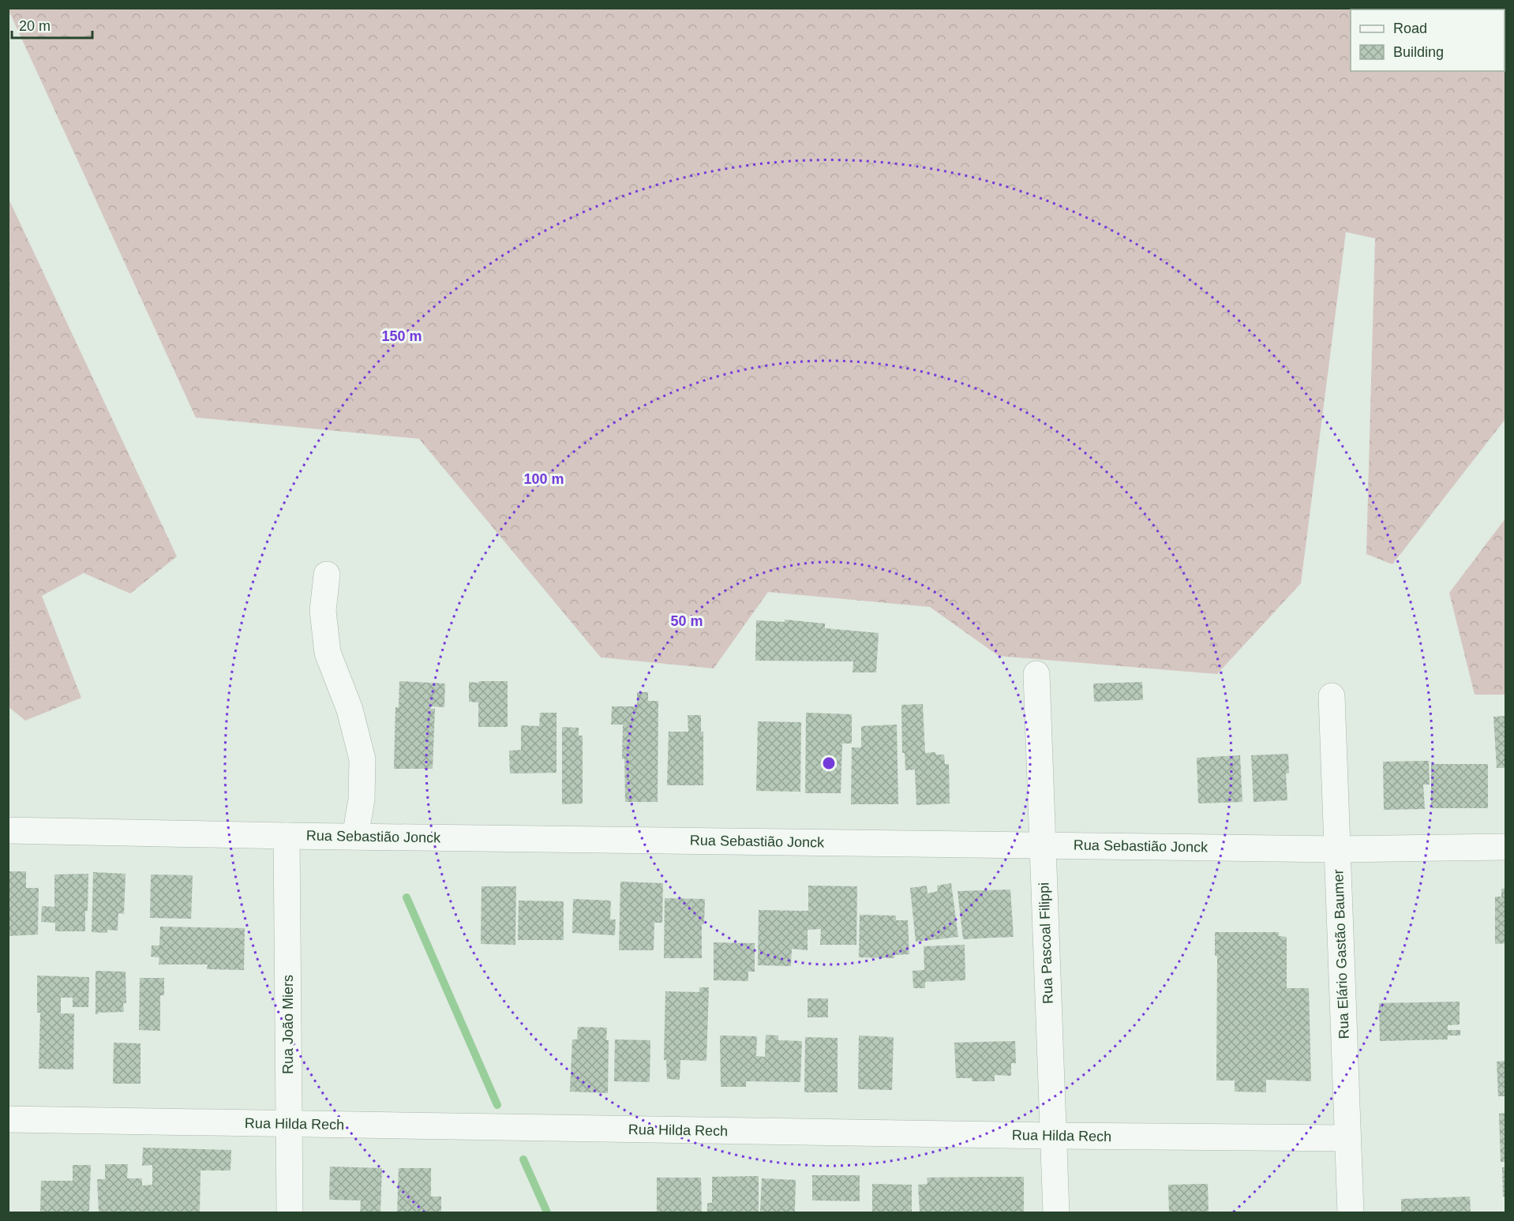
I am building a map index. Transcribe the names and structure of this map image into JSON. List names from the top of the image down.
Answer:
{
  "streets": {
    "street": [
      "Rua Sebastião Jonck",
      "Rua Pascoal Filippi",
      "Rua Elário Gastão Baumer",
      "Rua João Miers",
      "Rua Hilda Rech"
    ]
  },
  "crossings": [
    ["Rua Sebastião Jonck", "Rua Pascoal Filippi"],
    ["Rua Sebastião Jonck", "Rua Elário Gastão Baumer"],
    ["Rua Sebastião Jonck", "Rua João Miers"],
    ["Rua Pascoal Filippi", "Rua Hilda Rech"],
    ["Rua Elário Gastão Baumer", "Rua Hilda Rech"],
    ["Rua João Miers", "Rua Hilda Rech"]
  ],
  "legend": ["Road", "Building"],
  "scale_bar": "20 m",
  "rings": ["150 m", "100 m", "50 m"]
}
